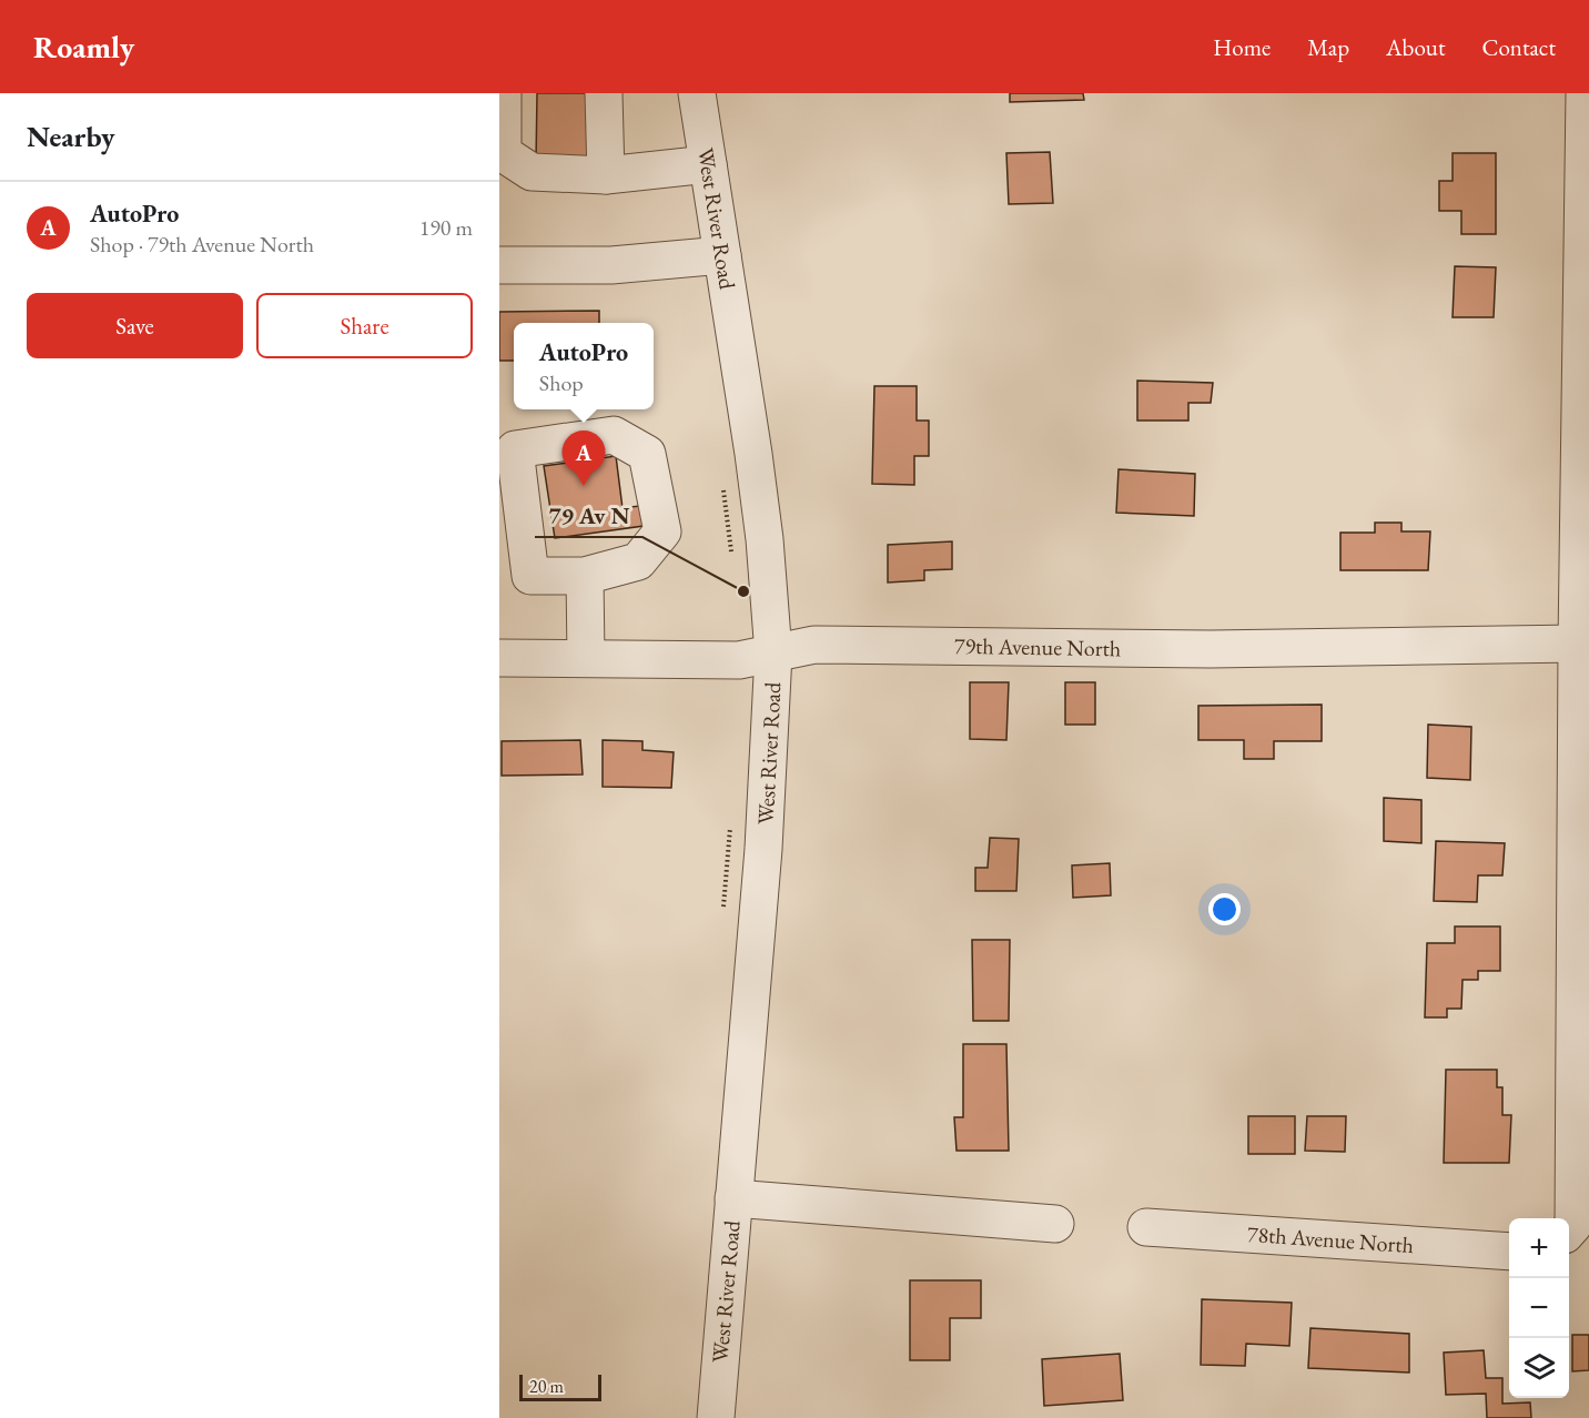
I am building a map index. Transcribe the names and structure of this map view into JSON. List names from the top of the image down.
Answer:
{
  "streets": {
    "street": ["West River Road", "79th Avenue North", "78th Avenue North"]
  },
  "crossings": [
    ["West River Road", "79th Avenue North"]
  ],
  "places": ["79 Av N"],
  "scale_bar": "20 m",
  "page": {
    "header": "Roamly",
    "nav": [
      "Home",
      "Map",
      "About",
      "Contact"
    ],
    "heading": "Nearby",
    "list": [
      {
        "mark": "A",
        "name": "AutoPro",
        "note": "Shop · 79th Avenue North",
        "value": "190 m"
      }
    ],
    "buttons": ["Save", "Share"],
    "popup": ["AutoPro", "Shop"],
    "pins": "A",
    "map_buttons": ["+", "−"],
    "scale": "20 m"
  }
}
